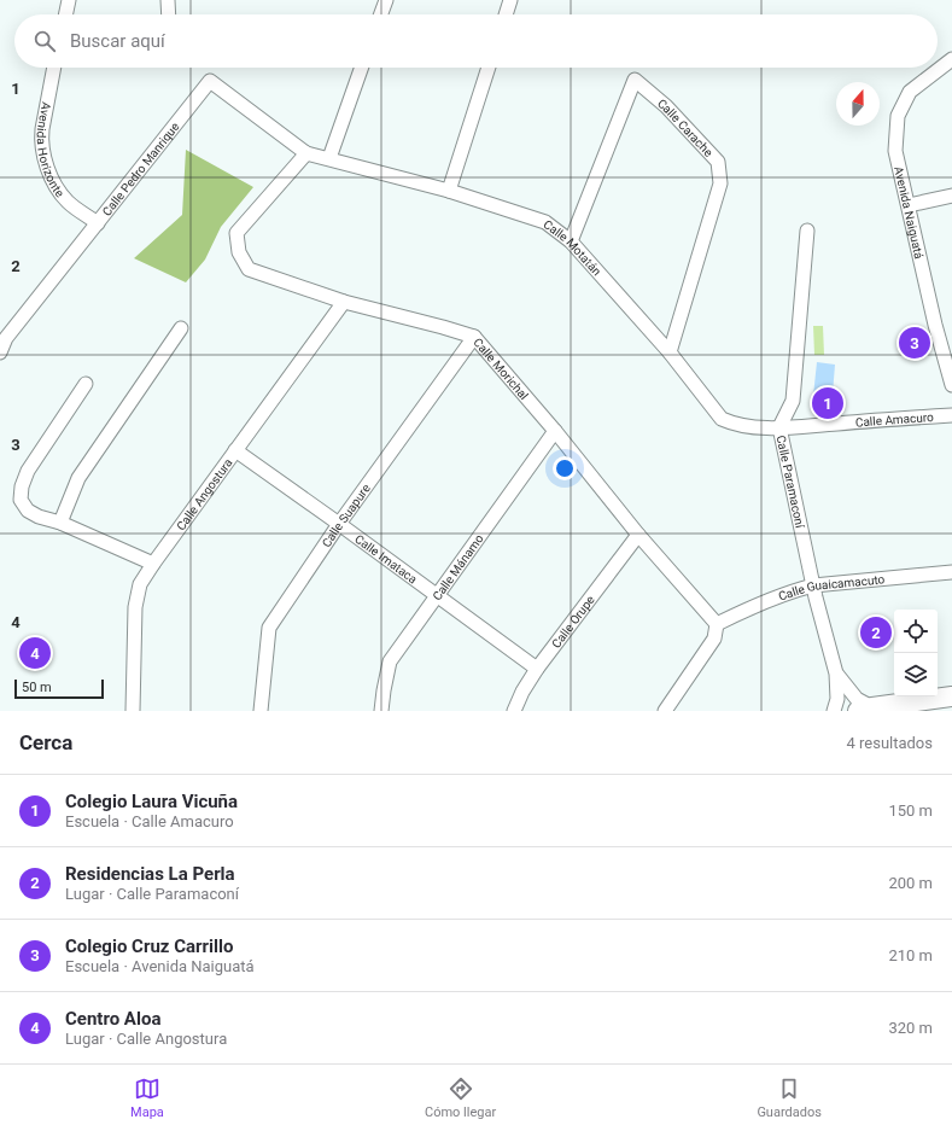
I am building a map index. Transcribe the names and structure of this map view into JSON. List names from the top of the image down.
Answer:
{
  "streets": {
    "street": [
      "Calle Carache",
      "Avenida Horizonte",
      "Calle Pedro Manrique",
      "Avenida Naiguatá",
      "Calle Motatán",
      "Calle Morichal",
      "Calle Amacuro",
      "Calle Paramaconí",
      "Calle Angostura",
      "Calle Suapure",
      "Calle Imataca",
      "Calle Mánamo",
      "Calle Guaicamacuto",
      "Calle Orupe"
    ]
  },
  "crossings": [
    ["Calle Carache", "Calle Motatán"],
    ["Avenida Horizonte", "Calle Pedro Manrique"],
    ["Calle Pedro Manrique", "Calle Motatán"],
    ["Calle Pedro Manrique", "Calle Morichal"],
    ["Calle Motatán", "Calle Morichal"],
    ["Calle Motatán", "Calle Amacuro"],
    ["Calle Motatán", "Calle Paramaconí"],
    ["Calle Morichal", "Calle Angostura"],
    ["Calle Morichal", "Calle Suapure"],
    ["Calle Morichal", "Calle Mánamo"],
    ["Calle Morichal", "Calle Guaicamacuto"],
    ["Calle Morichal", "Calle Orupe"],
    ["Calle Amacuro", "Calle Paramaconí"],
    ["Calle Paramaconí", "Calle Guaicamacuto"],
    ["Calle Angostura", "Calle Imataca"],
    ["Calle Suapure", "Calle Imataca"],
    ["Calle Imataca", "Calle Mánamo"],
    ["Calle Imataca", "Calle Orupe"]
  ],
  "scale_bar": "50 m",
  "north": "top",
  "page": {
    "search": "Buscar aquí",
    "pins": [
      "3",
      "1",
      "2",
      "4"
    ],
    "scale": "50 m",
    "heading": ["Cerca", "4 resultados"],
    "list": [
      {
        "mark": "1",
        "name": "Colegio Laura Vicuña",
        "note": "Escuela · Calle Amacuro",
        "value": "150 m"
      },
      {
        "mark": "2",
        "name": "Residencias La Perla",
        "note": "Lugar · Calle Paramaconí",
        "value": "200 m"
      },
      {
        "mark": "3",
        "name": "Colegio Cruz Carrillo",
        "note": "Escuela · Avenida Naiguatá",
        "value": "210 m"
      },
      {
        "mark": "4",
        "name": "Centro Aloa",
        "note": "Lugar · Calle Angostura",
        "value": "320 m"
      }
    ],
    "nav": ["Mapa", "Cómo llegar", "Guardados"]
  },
  "grid": {
    "rows": [
      "1",
      "2",
      "3",
      "4"
    ]
  }
}
